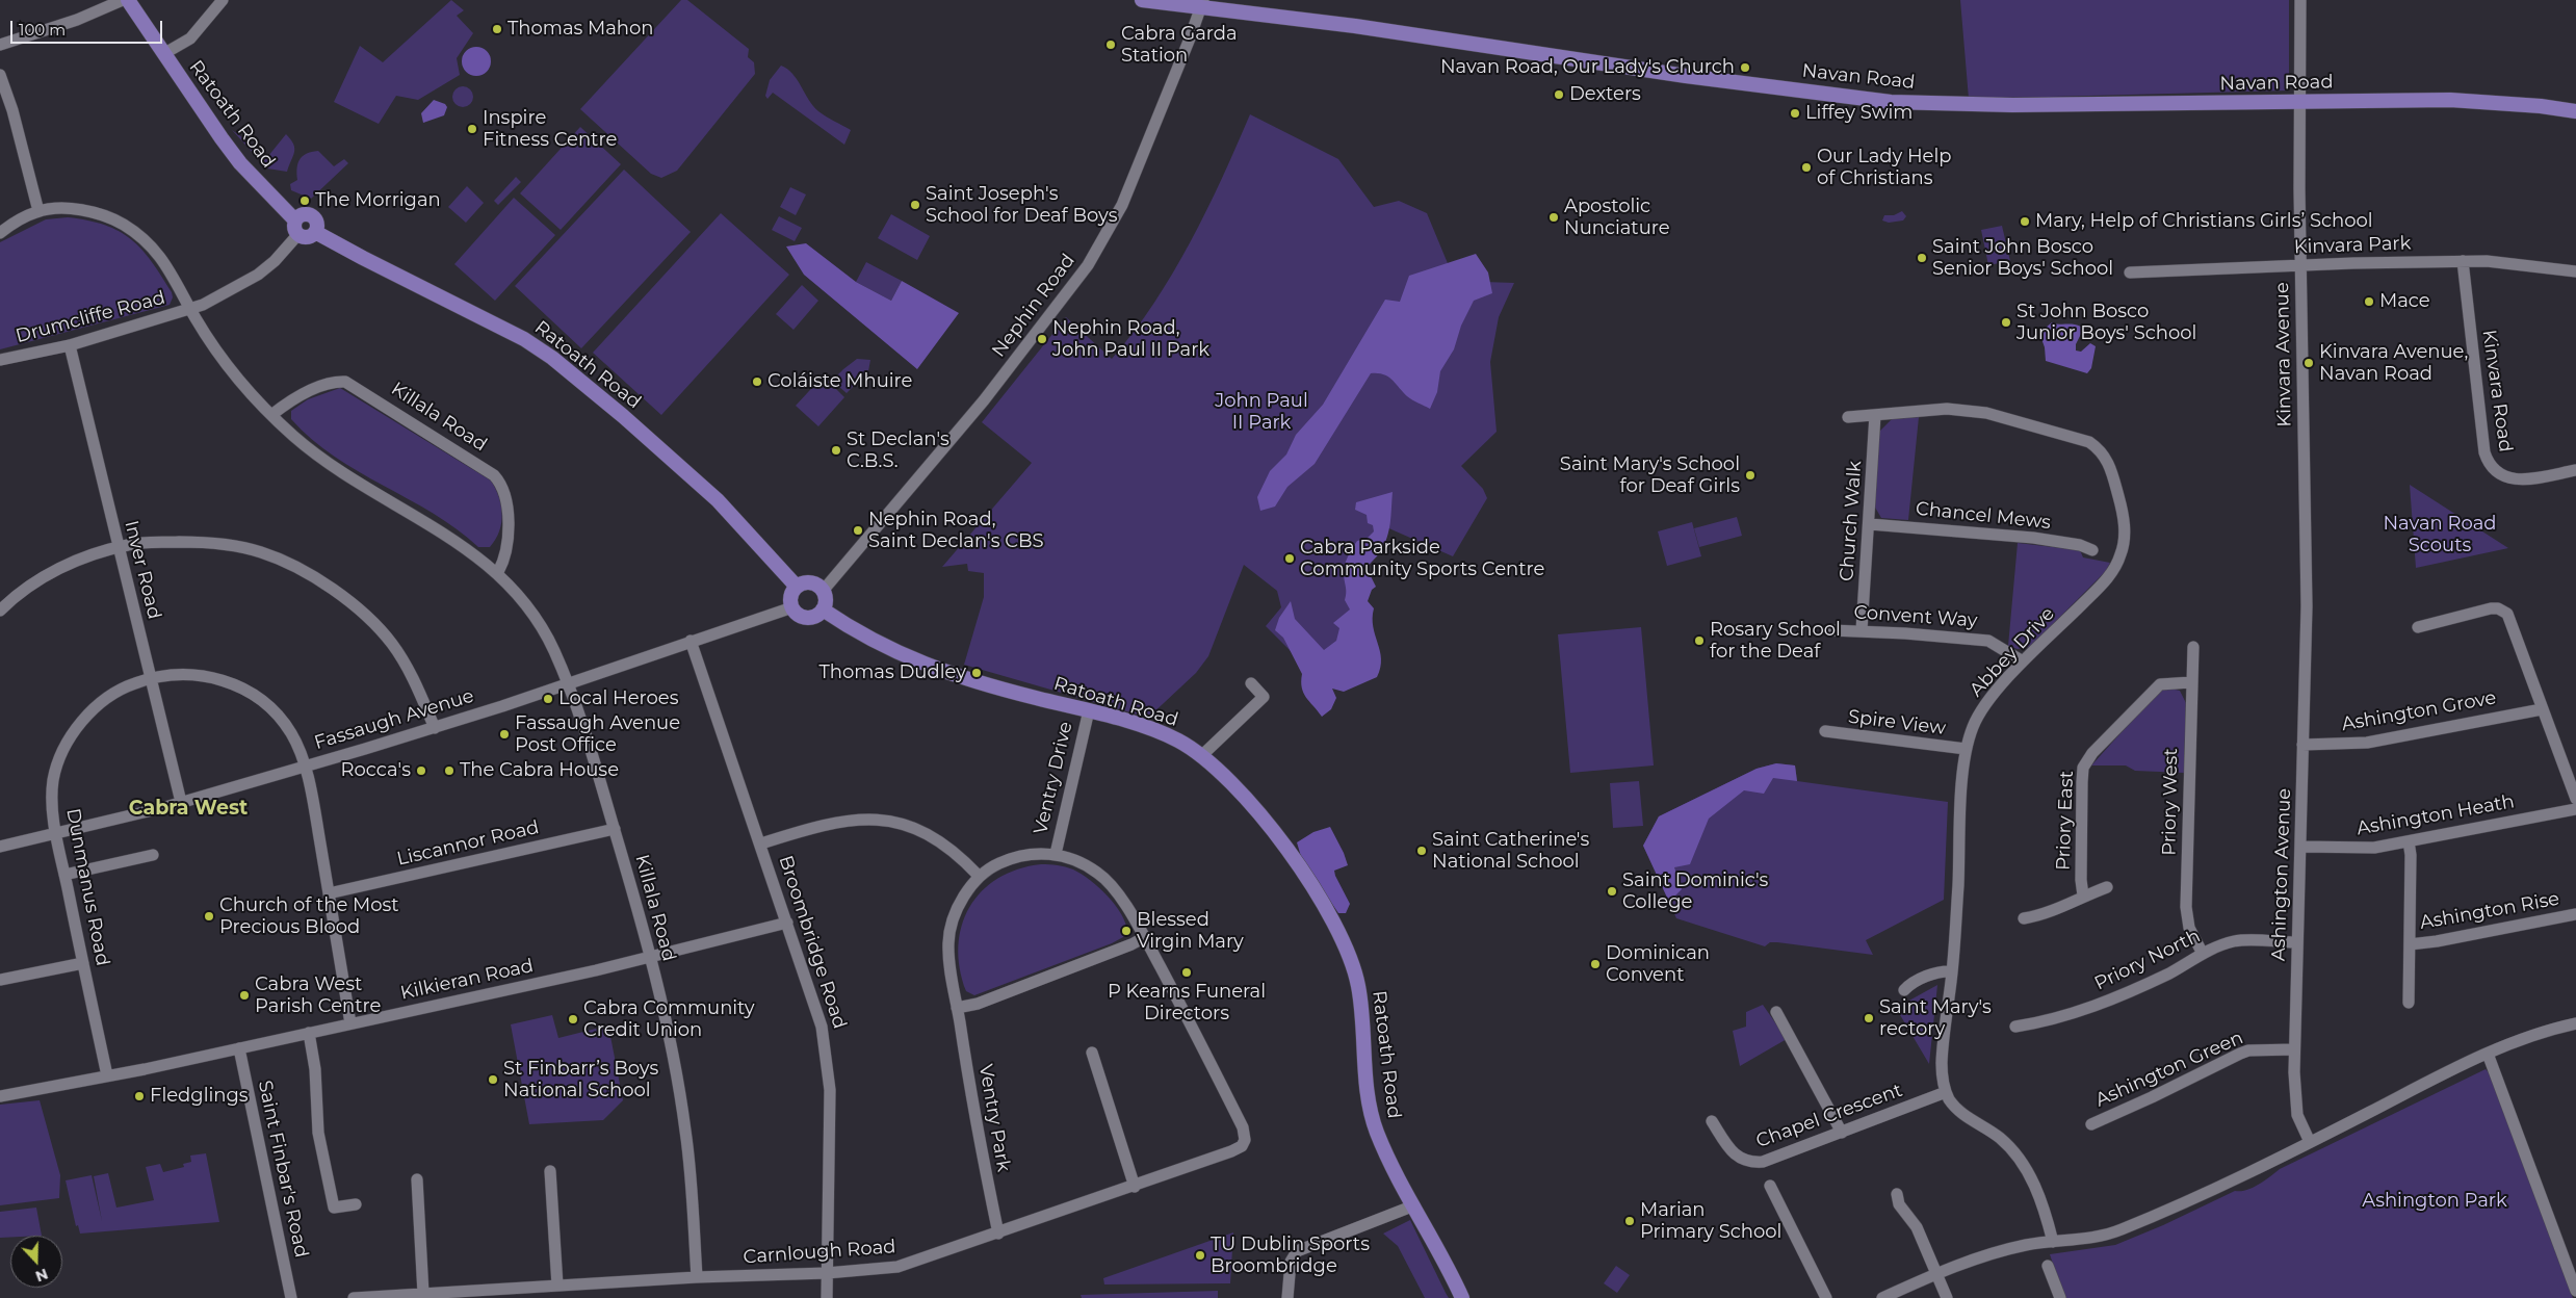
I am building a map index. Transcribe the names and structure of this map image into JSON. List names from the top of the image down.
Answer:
{
  "streets": {
    "main road": ["Navan Road", "Ratoath Road"],
    "street": [
      "Kinvara Park",
      "Nephin Road",
      "Drumcliffe Road",
      "Kinvara Avenue",
      "Kinvara Road",
      "Killala Road",
      "Chancel Mews",
      "Church Walk",
      "Inver Road",
      "Convent Way",
      "Abbey Drive",
      "Ashington Grove",
      "Fassaugh Avenue",
      "Spire View",
      "Ventry Drive",
      "Priory West",
      "Ashington Heath",
      "Priory East",
      "Liscannor Road",
      "Ashington Avenue",
      "Dunmanus Road",
      "Ashington Rise",
      "Broombridge Road",
      "Priory North",
      "Kilkieran Road",
      "Ashington Green",
      "Chapel Crescent",
      "Ventry Park",
      "Saint Finbar's Road",
      "Carnlough Road"
    ]
  },
  "crossings": [
    ["Navan Road", "Nephin Road"],
    ["Navan Road", "Kinvara Avenue"],
    ["Ratoath Road", "Nephin Road"],
    ["Ratoath Road", "Drumcliffe Road"],
    ["Ratoath Road", "Fassaugh Avenue"],
    ["Ratoath Road", "Ventry Drive"],
    ["Kinvara Park", "Kinvara Avenue"],
    ["Kinvara Park", "Kinvara Road"],
    ["Nephin Road", "Fassaugh Avenue"],
    ["Drumcliffe Road", "Killala Road"],
    ["Drumcliffe Road", "Inver Road"],
    ["Kinvara Avenue", "Ashington Avenue"],
    ["Killala Road", "Fassaugh Avenue"],
    ["Killala Road", "Liscannor Road"],
    ["Killala Road", "Kilkieran Road"],
    ["Killala Road", "Carnlough Road"],
    ["Chancel Mews", "Church Walk"],
    ["Church Walk", "Convent Way"],
    ["Church Walk", "Abbey Drive"],
    ["Inver Road", "Fassaugh Avenue"],
    ["Inver Road", "Dunmanus Road"],
    ["Convent Way", "Abbey Drive"],
    ["Abbey Drive", "Spire View"],
    ["Abbey Drive", "Chapel Crescent"],
    ["Ashington Grove", "Ashington Avenue"],
    ["Fassaugh Avenue", "Dunmanus Road"],
    ["Fassaugh Avenue", "Broombridge Road"],
    ["Ventry Drive", "Ventry Park"],
    ["Priory West", "Priory East"],
    ["Priory West", "Priory North"],
    ["Ashington Heath", "Ashington Avenue"],
    ["Ashington Heath", "Ashington Rise"],
    ["Liscannor Road", "Dunmanus Road"],
    ["Ashington Avenue", "Priory North"],
    ["Ashington Avenue", "Ashington Green"],
    ["Dunmanus Road", "Kilkieran Road"],
    ["Broombridge Road", "Kilkieran Road"],
    ["Broombridge Road", "Carnlough Road"],
    ["Kilkieran Road", "Saint Finbar's Road"],
    ["Ventry Park", "Carnlough Road"]
  ],
  "districts": ["Cabra West"],
  "parks": ["John Paul II Park", "Navan Road Scouts", "Ashington Park"],
  "places": [
    "Thomas Mahon",
    "Cabra Garda Station",
    "Navan Road, Our Lady's Church",
    "Dexters",
    "Liffey Swim",
    "Inspire Fitness Centre",
    "Our Lady Help of Christians",
    "The Morrigan",
    "Saint Joseph's School for Deaf Boys",
    "Apostolic Nunciature",
    "Mary, Help of Christians Girls’ School",
    "Saint John Bosco Senior Boys' School",
    "Mace",
    "St John Bosco Junior Boys' School",
    "Nephin Road, John Paul II Park",
    "Kinvara Avenue, Navan Road",
    "Coláiste Mhuire",
    "St Declan's C.B.S.",
    "Saint Mary's School for Deaf Girls",
    "Nephin Road, Saint Declan's CBS",
    "Cabra Parkside Community Sports Centre",
    "Rosary School for the Deaf",
    "Thomas Dudley",
    "Local Heroes",
    "Fassaugh Avenue Post Office",
    "Rocca's",
    "The Cabra House",
    "Saint Catherine's National School",
    "Saint Dominic's College",
    "Church of the Most Precious Blood",
    "Blessed Virgin Mary",
    "Dominican Convent",
    "P Kearns Funeral Directors",
    "Cabra West Parish Centre",
    "Saint Mary's rectory",
    "Cabra Community Credit Union",
    "St Finbarr’s Boys National School",
    "Fledglings",
    "Marian Primary School",
    "TU Dublin Sports Broombridge"
  ],
  "scale_bar": "100 m",
  "north": "bottom"
}
